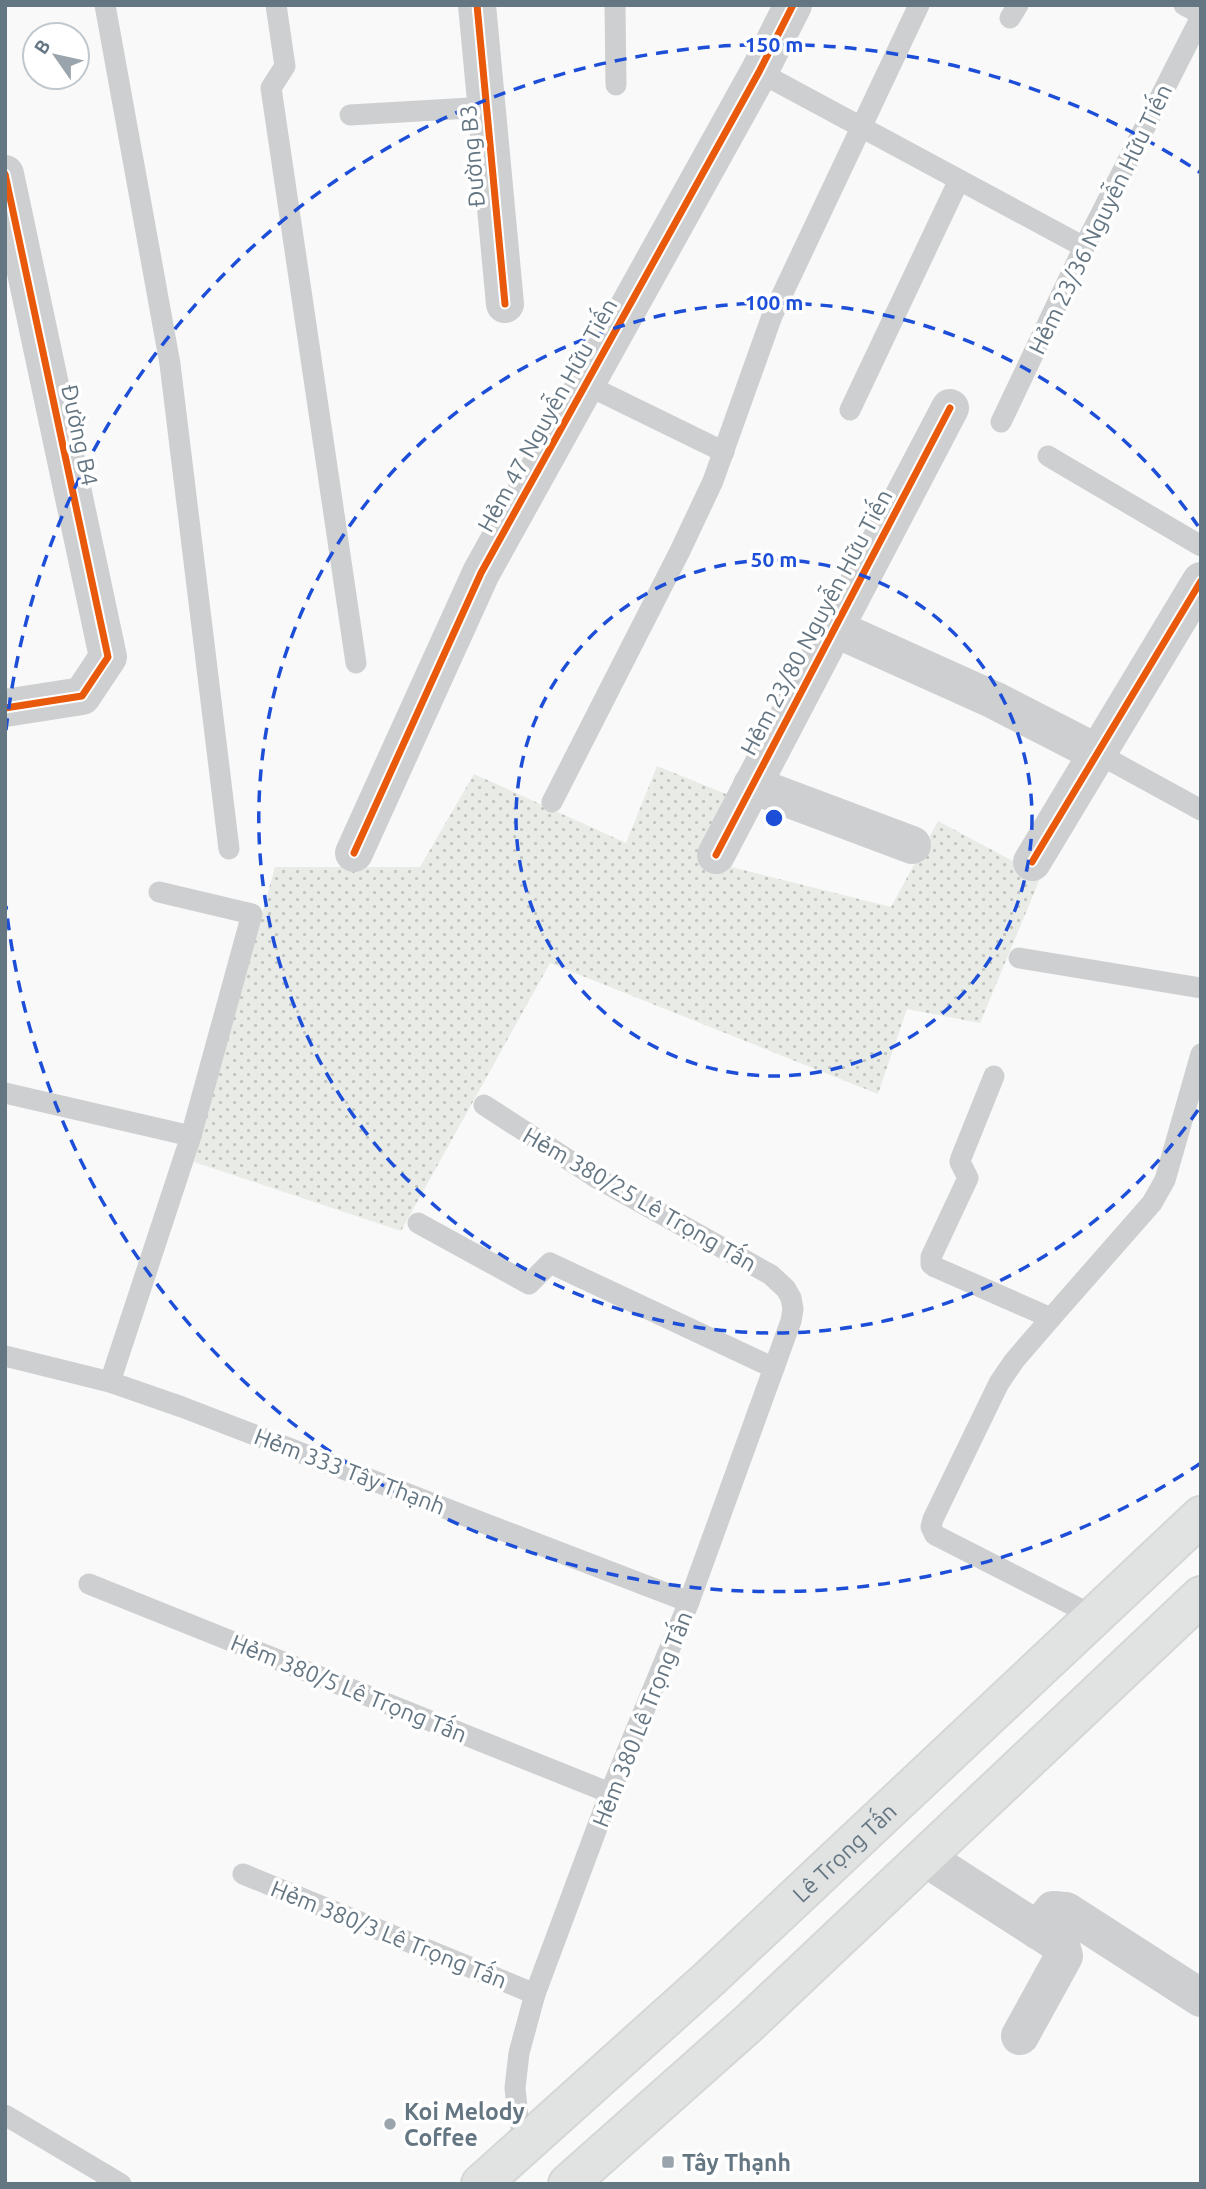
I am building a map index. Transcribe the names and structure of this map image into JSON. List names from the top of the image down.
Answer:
{
  "streets": {
    "main road": ["Lê Trọng Tấn"],
    "street": [
      "Đường B3",
      "Hẻm 47 Nguyễn Hữu Tiến",
      "Đường B4",
      "Hẻm 23/80 Nguyễn Hữu Tiến"
    ],
    "lane": [
      "Hẻm 23/36 Nguyễn Hữu Tiến",
      "Hẻm 380/25 Lê Trọng Tấn",
      "Hẻm 333 Tây Thạnh",
      "Hẻm 380/5 Lê Trọng Tấn",
      "Hẻm 380 Lê Trọng Tấn",
      "Hẻm 380/3 Lê Trọng Tấn"
    ]
  },
  "crossings": [
    ["Hẻm 380/25 Lê Trọng Tấn", "Hẻm 380 Lê Trọng Tấn"],
    ["Hẻm 333 Tây Thạnh", "Hẻm 380 Lê Trọng Tấn"],
    ["Hẻm 380/5 Lê Trọng Tấn", "Hẻm 380 Lê Trọng Tấn"],
    ["Hẻm 380 Lê Trọng Tấn", "Lê Trọng Tấn"],
    ["Hẻm 380 Lê Trọng Tấn", "Hẻm 380/3 Lê Trọng Tấn"]
  ],
  "places": {
    "other": ["Koi Melody Coffee"],
    "transit": ["Tây Thạnh"]
  },
  "north": "top left",
  "rings": ["150 m", "100 m", "50 m"]
}
